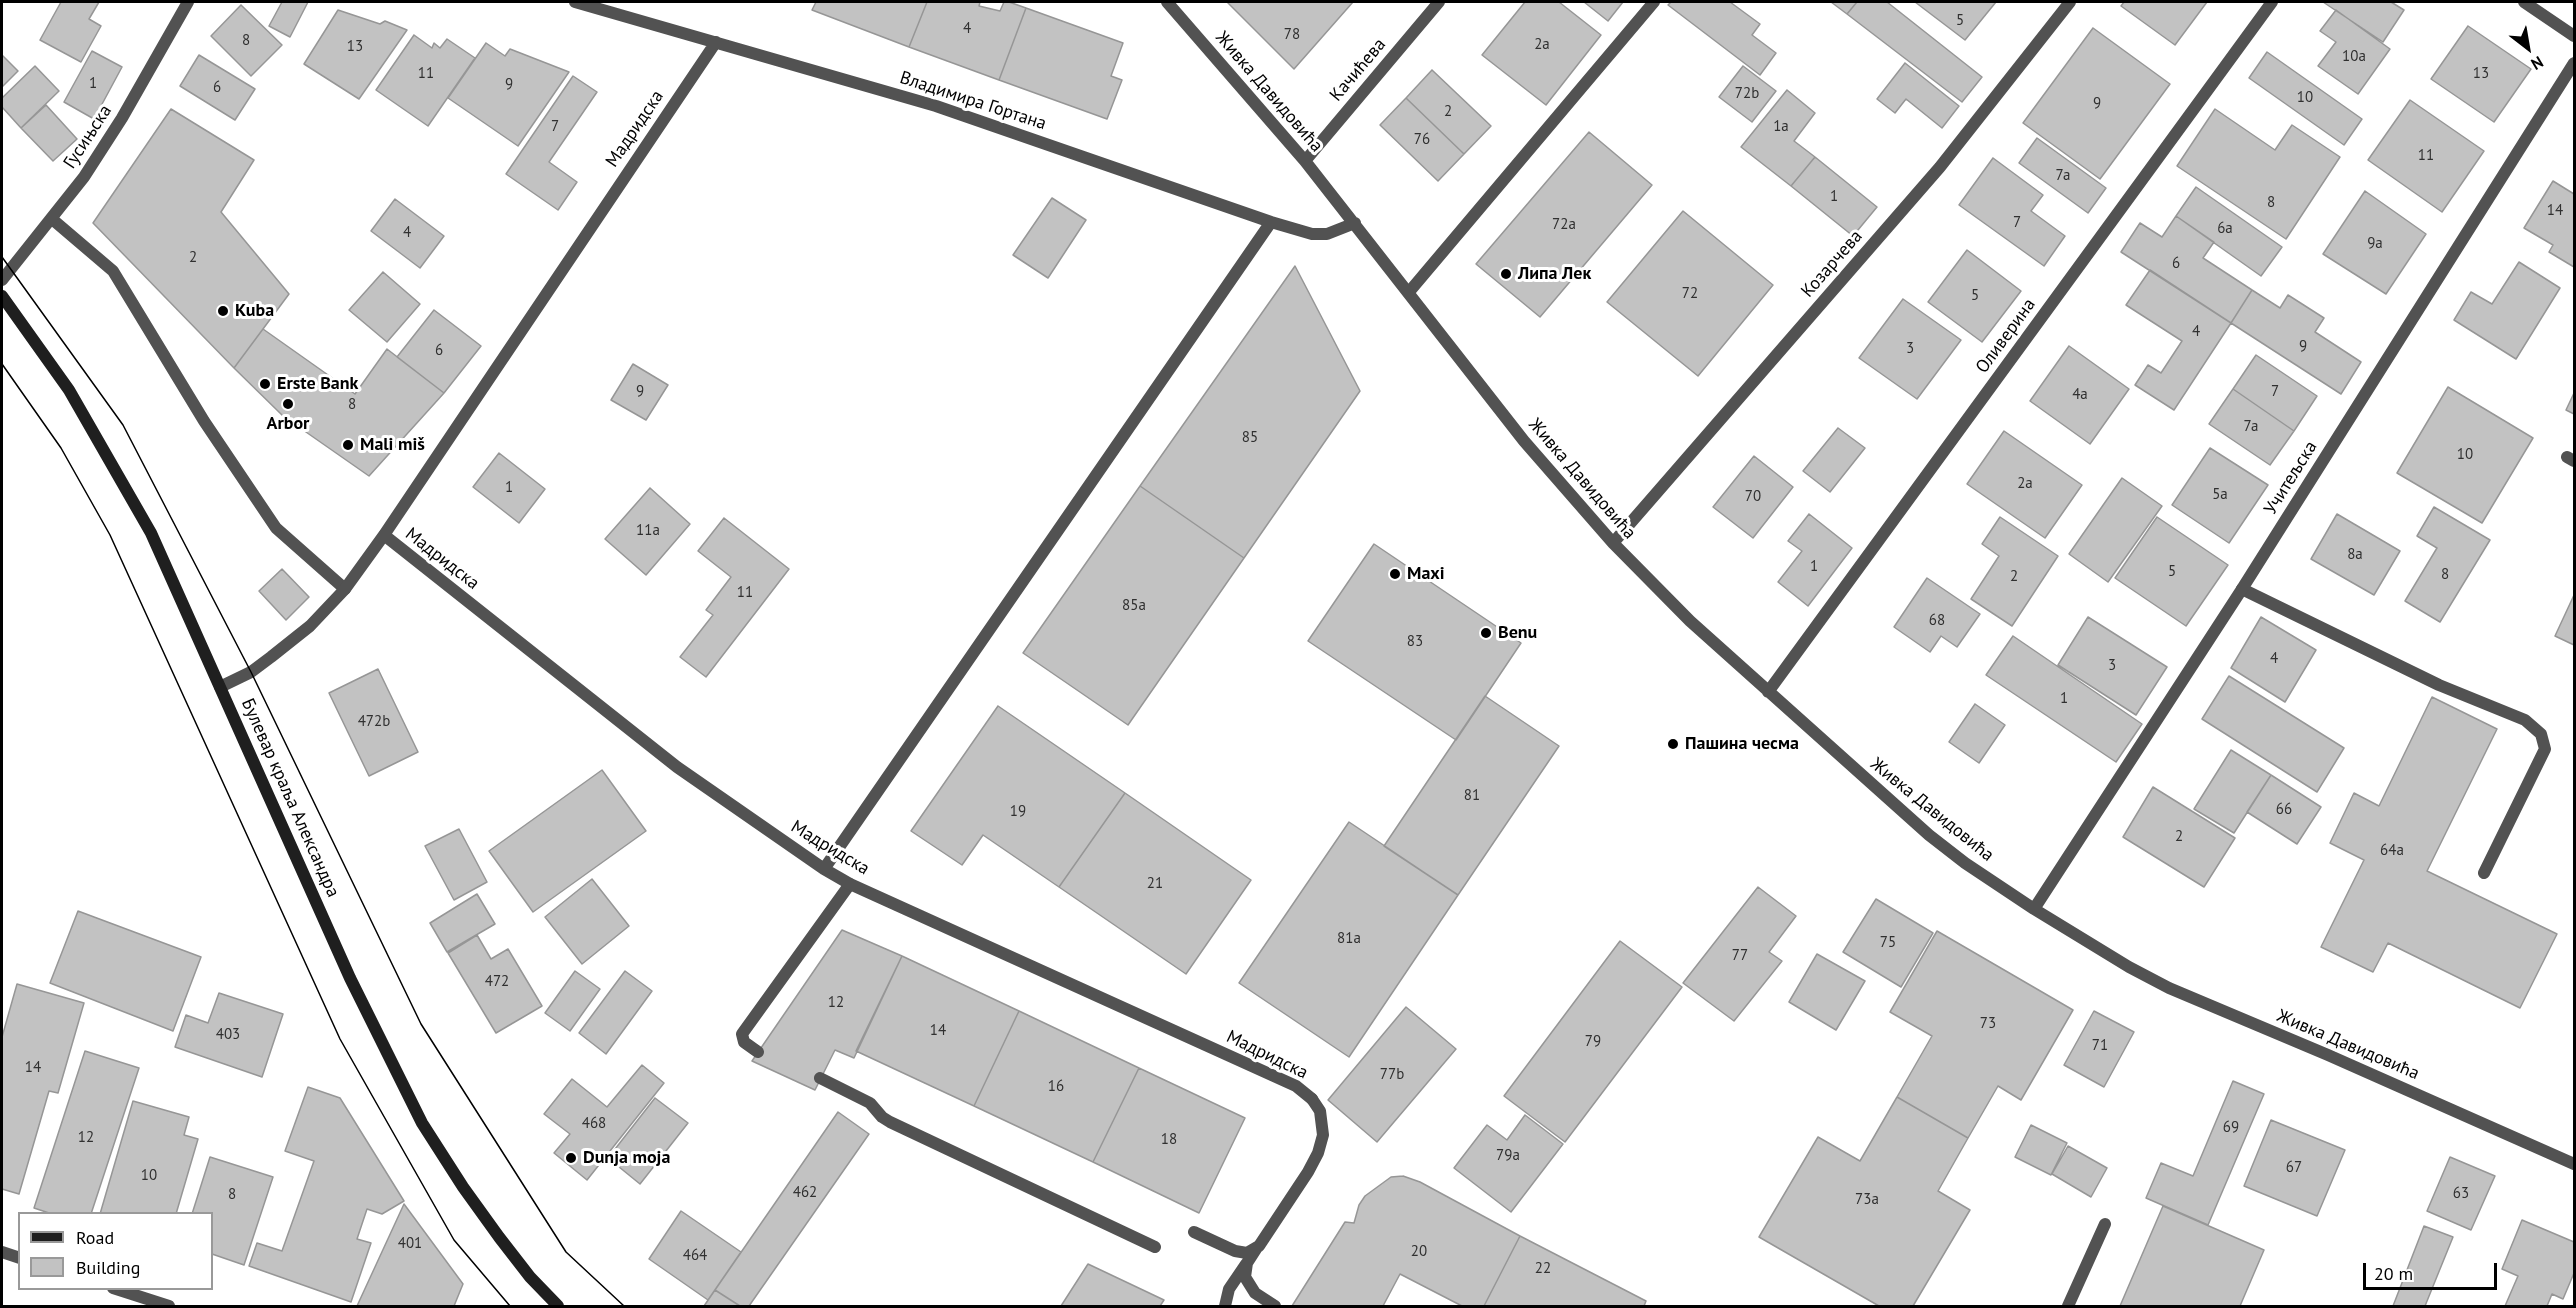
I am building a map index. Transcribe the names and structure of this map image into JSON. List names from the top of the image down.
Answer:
{
  "streets": {
    "main road": ["Булевар краља Александра"],
    "street": [
      "Качићева",
      "Живка Давидовића",
      "Владимира Гортана",
      "Мадридска",
      "Гусињска",
      "Козарчева",
      "Оливерина",
      "Учитељска"
    ]
  },
  "crossings": [
    ["Качићева", "Живка Давидовића"],
    ["Живка Давидовића", "Владимира Гортана"],
    ["Живка Давидовића", "Козарчева"],
    ["Живка Давидовића", "Оливерина"],
    ["Живка Давидовића", "Учитељска"],
    ["Владимира Гортана", "Мадридска"],
    ["Мадридска", "Булевар краља Александра"]
  ],
  "places": [
    "Липа Лек",
    "Kuba",
    "Erste Bank",
    "Arbor",
    "Mali miš",
    "Maxi",
    "Benu",
    "Пашина чесма",
    "Dunja moja"
  ],
  "house_numbers": [
    "5",
    "4",
    "78",
    "8",
    "2a",
    "13",
    "10a",
    "11",
    "13",
    "1",
    "9",
    "6",
    "72b",
    "10",
    "9",
    "2",
    "7",
    "1a",
    "76",
    "11",
    "7a",
    "1",
    "8",
    "14",
    "7",
    "72a",
    "6a",
    "4",
    "9a",
    "2",
    "6",
    "72",
    "5",
    "4",
    "9",
    "3",
    "6",
    "9",
    "7",
    "4a",
    "8",
    "7a",
    "85",
    "10",
    "2a",
    "1",
    "5a",
    "70",
    "11a",
    "8a",
    "1",
    "5",
    "8",
    "2",
    "11",
    "85a",
    "68",
    "83",
    "4",
    "3",
    "1",
    "472b",
    "81",
    "66",
    "19",
    "2",
    "64a",
    "21",
    "81a",
    "75",
    "77",
    "472",
    "12",
    "73",
    "14",
    "403",
    "79",
    "71",
    "14",
    "77b",
    "16",
    "468",
    "69",
    "12",
    "18",
    "79a",
    "67",
    "10",
    "462",
    "63",
    "8",
    "73a",
    "401",
    "20",
    "464",
    "22"
  ],
  "legend": ["Road", "Building"],
  "scale_bar": "20 m",
  "north": "bottom right"
}
